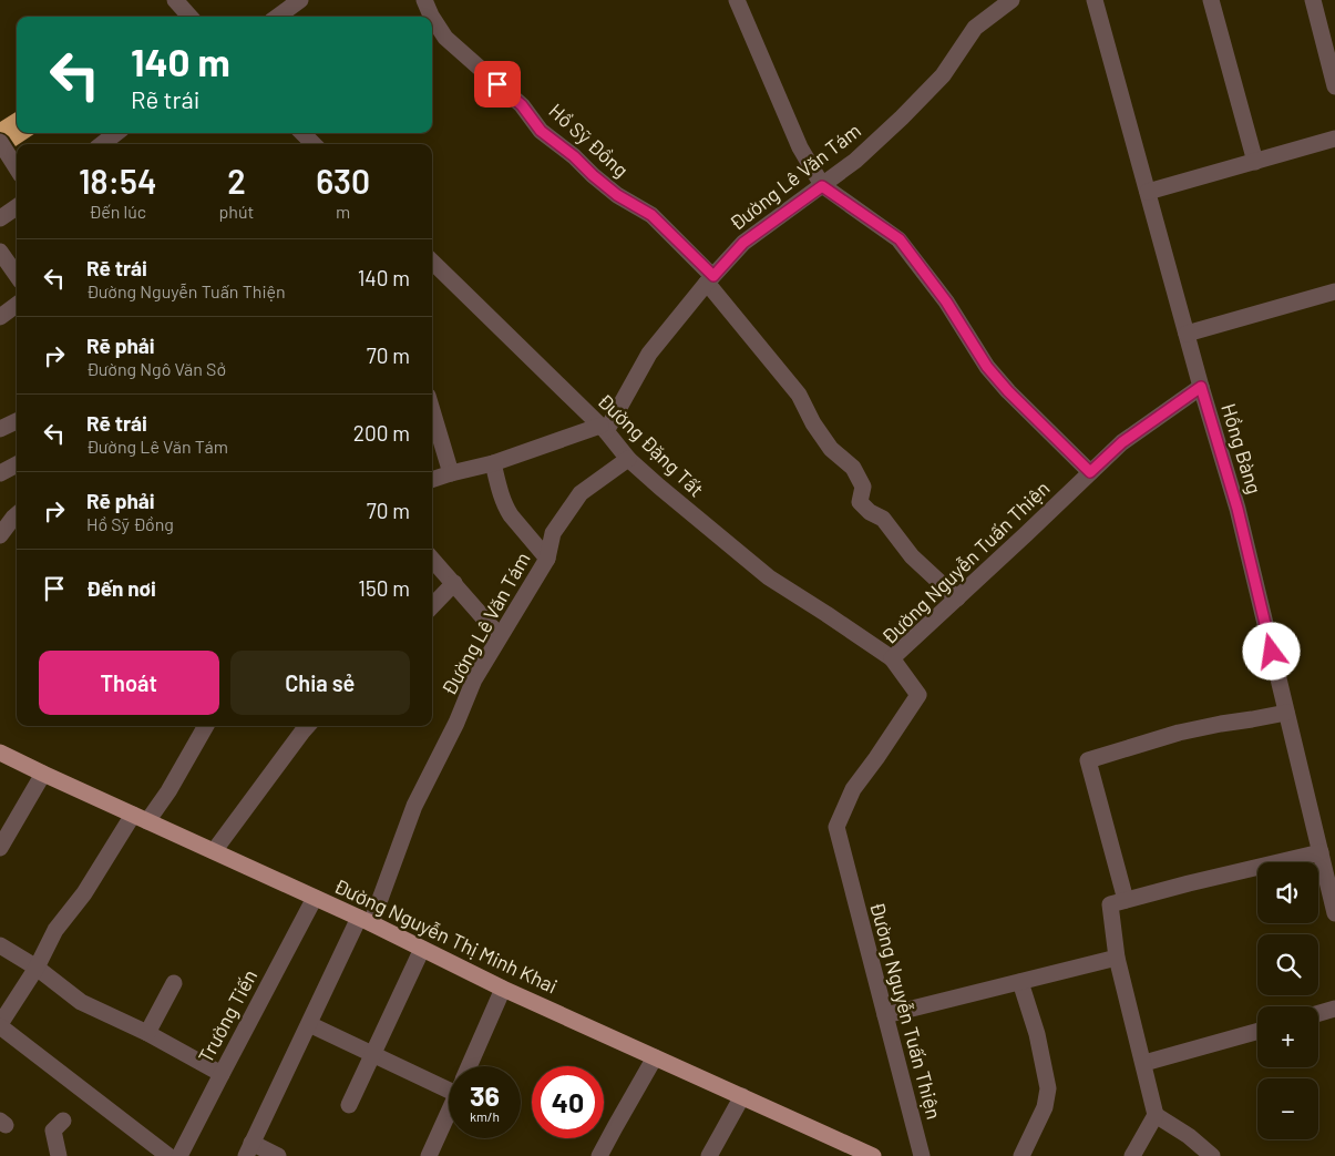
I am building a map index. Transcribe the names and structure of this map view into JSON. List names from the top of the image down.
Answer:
{
  "streets": {
    "main road": ["Đường Nguyễn Thị Minh Khai"],
    "street": [
      "Hồ Sỹ Đồng",
      "Đường Lê Văn Tám",
      "Đường Đặng Tất",
      "Hồng Bàng",
      "Đường Nguyễn Tuấn Thiện",
      "Trường Tiến"
    ]
  },
  "crossings": [
    ["Hồ Sỹ Đồng", "Đường Lê Văn Tám"],
    ["Hồ Sỹ Đồng", "Đường Nguyễn Tuấn Thiện"],
    ["Đường Lê Văn Tám", "Đường Đặng Tất"],
    ["Đường Lê Văn Tám", "Đường Nguyễn Thị Minh Khai"],
    ["Đường Đặng Tất", "Đường Nguyễn Tuấn Thiện"],
    ["Hồng Bàng", "Đường Nguyễn Tuấn Thiện"],
    ["Đường Nguyễn Thị Minh Khai", "Trường Tiến"]
  ],
  "page": {
    "turn": ["140 m", "Rẽ trái"],
    "eta": [
      "18:54",
      "Đến lúc",
      "2",
      "phút",
      "630",
      "m"
    ],
    "list": [
      {
        "name": "Rẽ trái",
        "note": "Đường Nguyễn Tuấn Thiện",
        "value": "140 m"
      },
      {
        "name": "Rẽ phải",
        "note": "Đường Ngô Văn Sở",
        "value": "70 m"
      },
      {
        "name": "Rẽ trái",
        "note": "Đường Lê Văn Tám",
        "value": "200 m"
      },
      {
        "name": "Rẽ phải",
        "note": "Hồ Sỹ Đồng",
        "value": "70 m"
      },
      {
        "name": "Đến nơi",
        "value": "150 m"
      }
    ],
    "buttons": ["Thoát", "Chia sẻ"],
    "map_buttons": ["+", "−"],
    "speed": "36 km/h",
    "limit": "40"
  }
}
